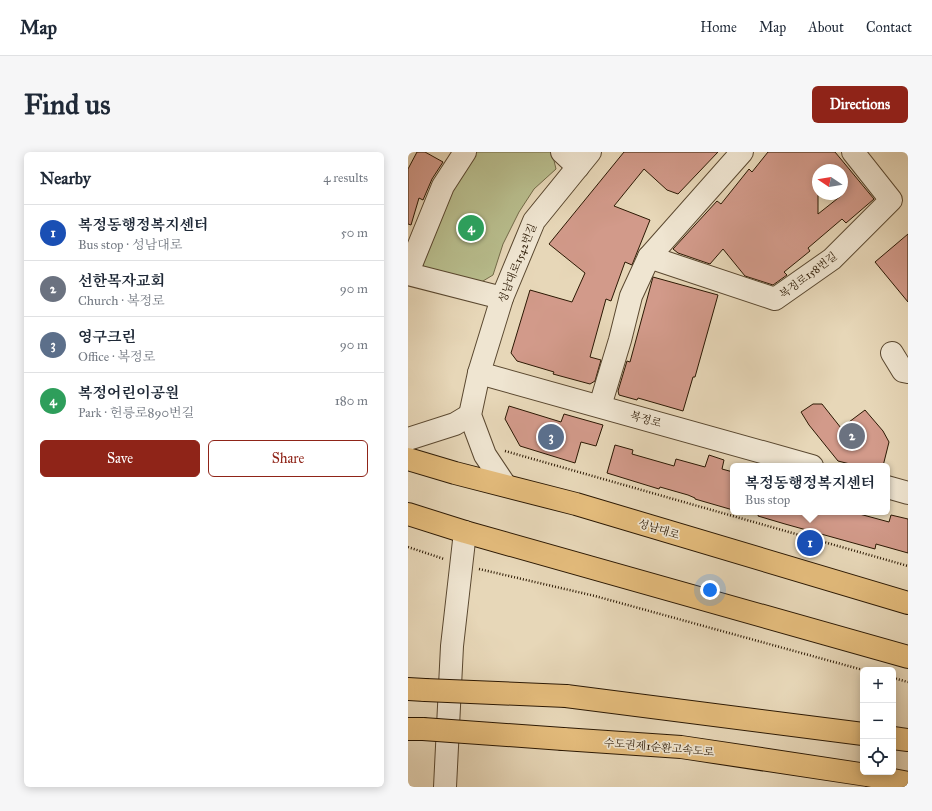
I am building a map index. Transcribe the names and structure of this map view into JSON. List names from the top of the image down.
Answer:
{
  "streets": {
    "main road": ["성남대로", "수도권제1순환고속도로"],
    "street": ["성남대로1542번길", "복정로158번길", "복정로"]
  },
  "crossings": [
    ["성남대로1542번길", "복정로"]
  ],
  "north": "left",
  "page": {
    "header": "Map",
    "nav": [
      "Home",
      "Map",
      "About",
      "Contact"
    ],
    "buttons": [
      "Directions",
      ["Save", "Share"]
    ],
    "title": "Find us",
    "heading": ["Nearby", "4 results"],
    "list": [
      {
        "mark": "1",
        "name": "복정동행정복지센터",
        "note": "Bus stop · 성남대로",
        "value": "50 m"
      },
      {
        "mark": "2",
        "name": "선한목자교회",
        "note": "Church · 복정로",
        "value": "90 m"
      },
      {
        "mark": "3",
        "name": "영구크린",
        "note": "Office · 복정로",
        "value": "90 m"
      },
      {
        "mark": "4",
        "name": "복정어린이공원",
        "note": "Park · 헌릉로890번길",
        "value": "180 m"
      }
    ],
    "pins": [
      "4",
      "2",
      "3",
      "1"
    ],
    "popup": ["복정동행정복지센터", "Bus stop"],
    "map_buttons": ["+", "−"]
  }
}
